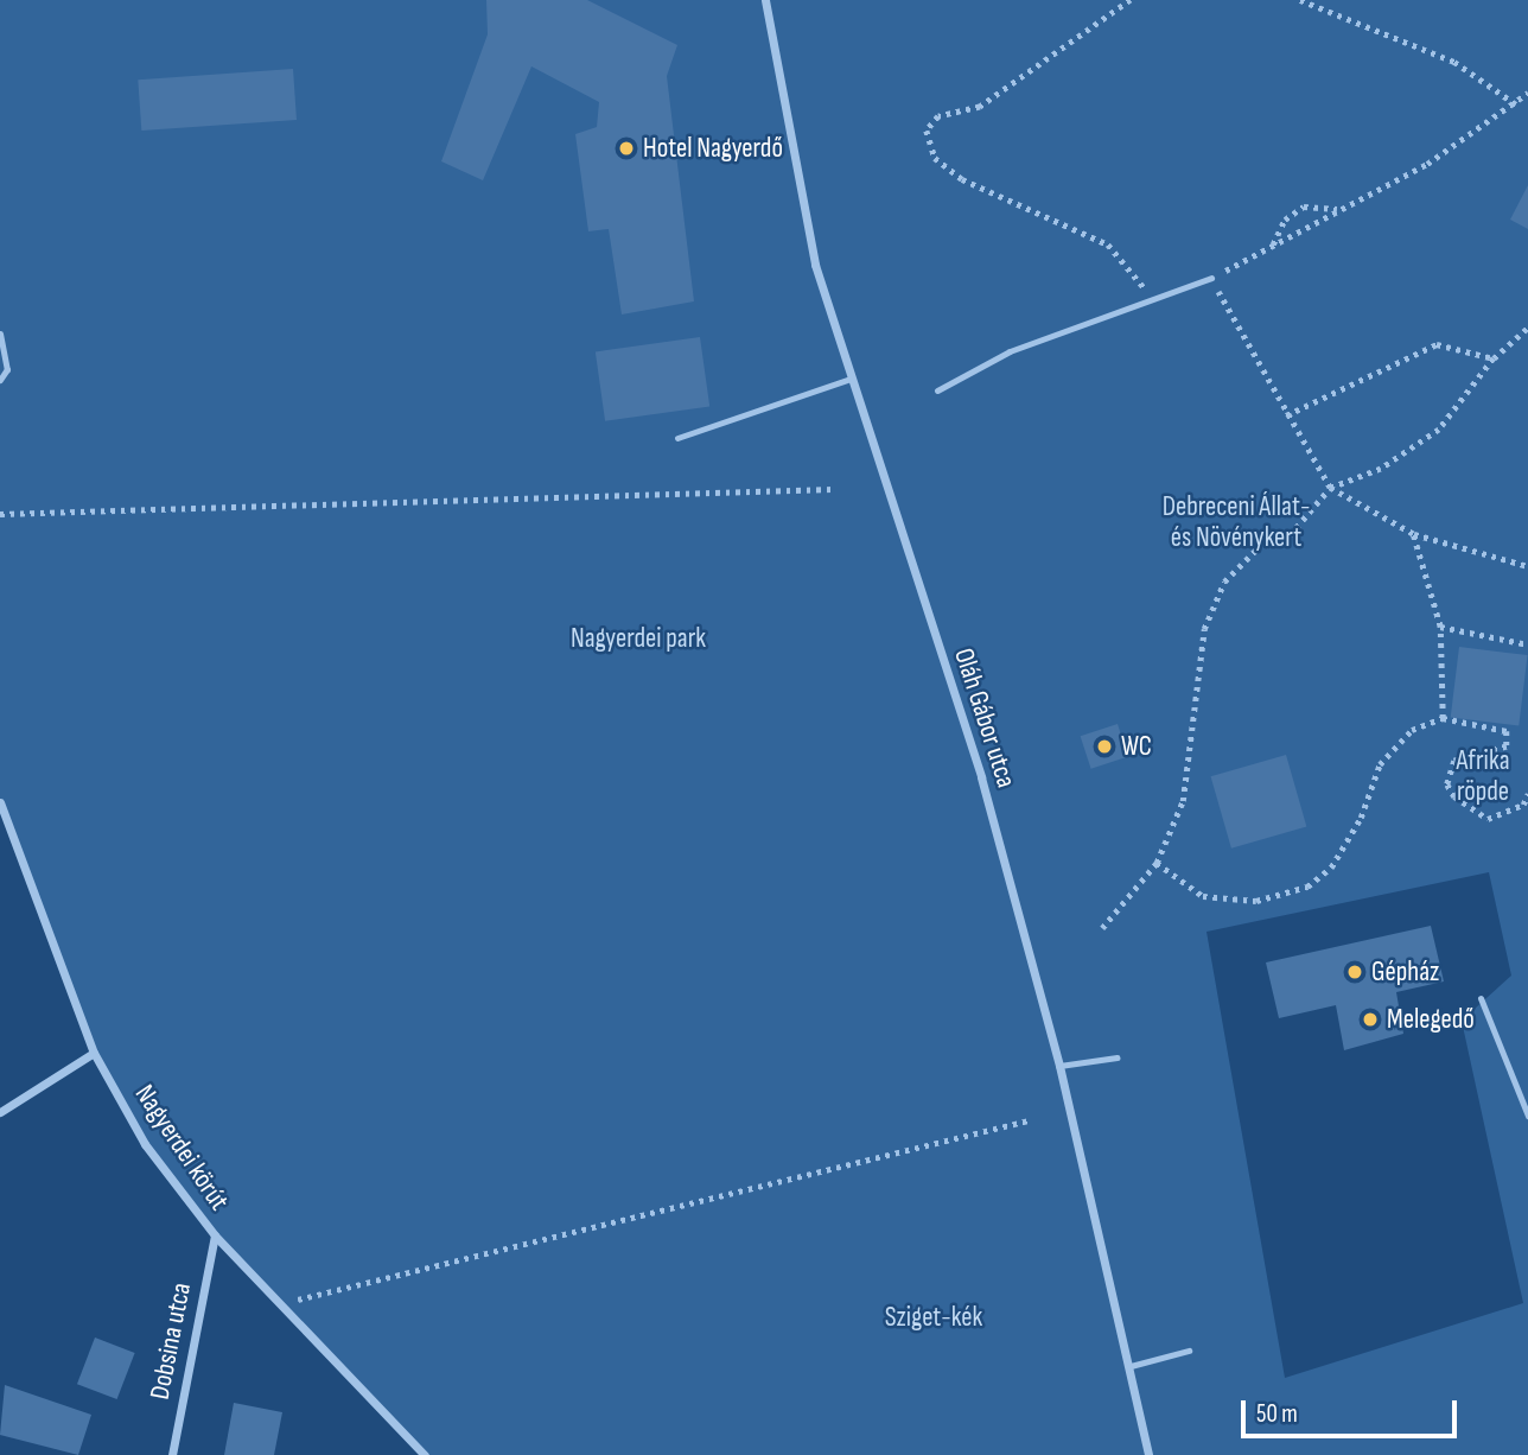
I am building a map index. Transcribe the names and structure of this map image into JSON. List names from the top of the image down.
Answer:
{
  "streets": {
    "street": ["Oláh Gábor utca", "Nagyerdei körút", "Dobsina utca"]
  },
  "crossings": [
    ["Nagyerdei körút", "Dobsina utca"]
  ],
  "parks": [
    "Debreceni Állat- és Növénykert",
    "Nagyerdei park",
    "Afrika röpde",
    "Sziget-kék"
  ],
  "places": [
    "Hotel Nagyerdő",
    "WC",
    "Gépház",
    "Melegedő"
  ],
  "scale_bar": "50 m"
}
